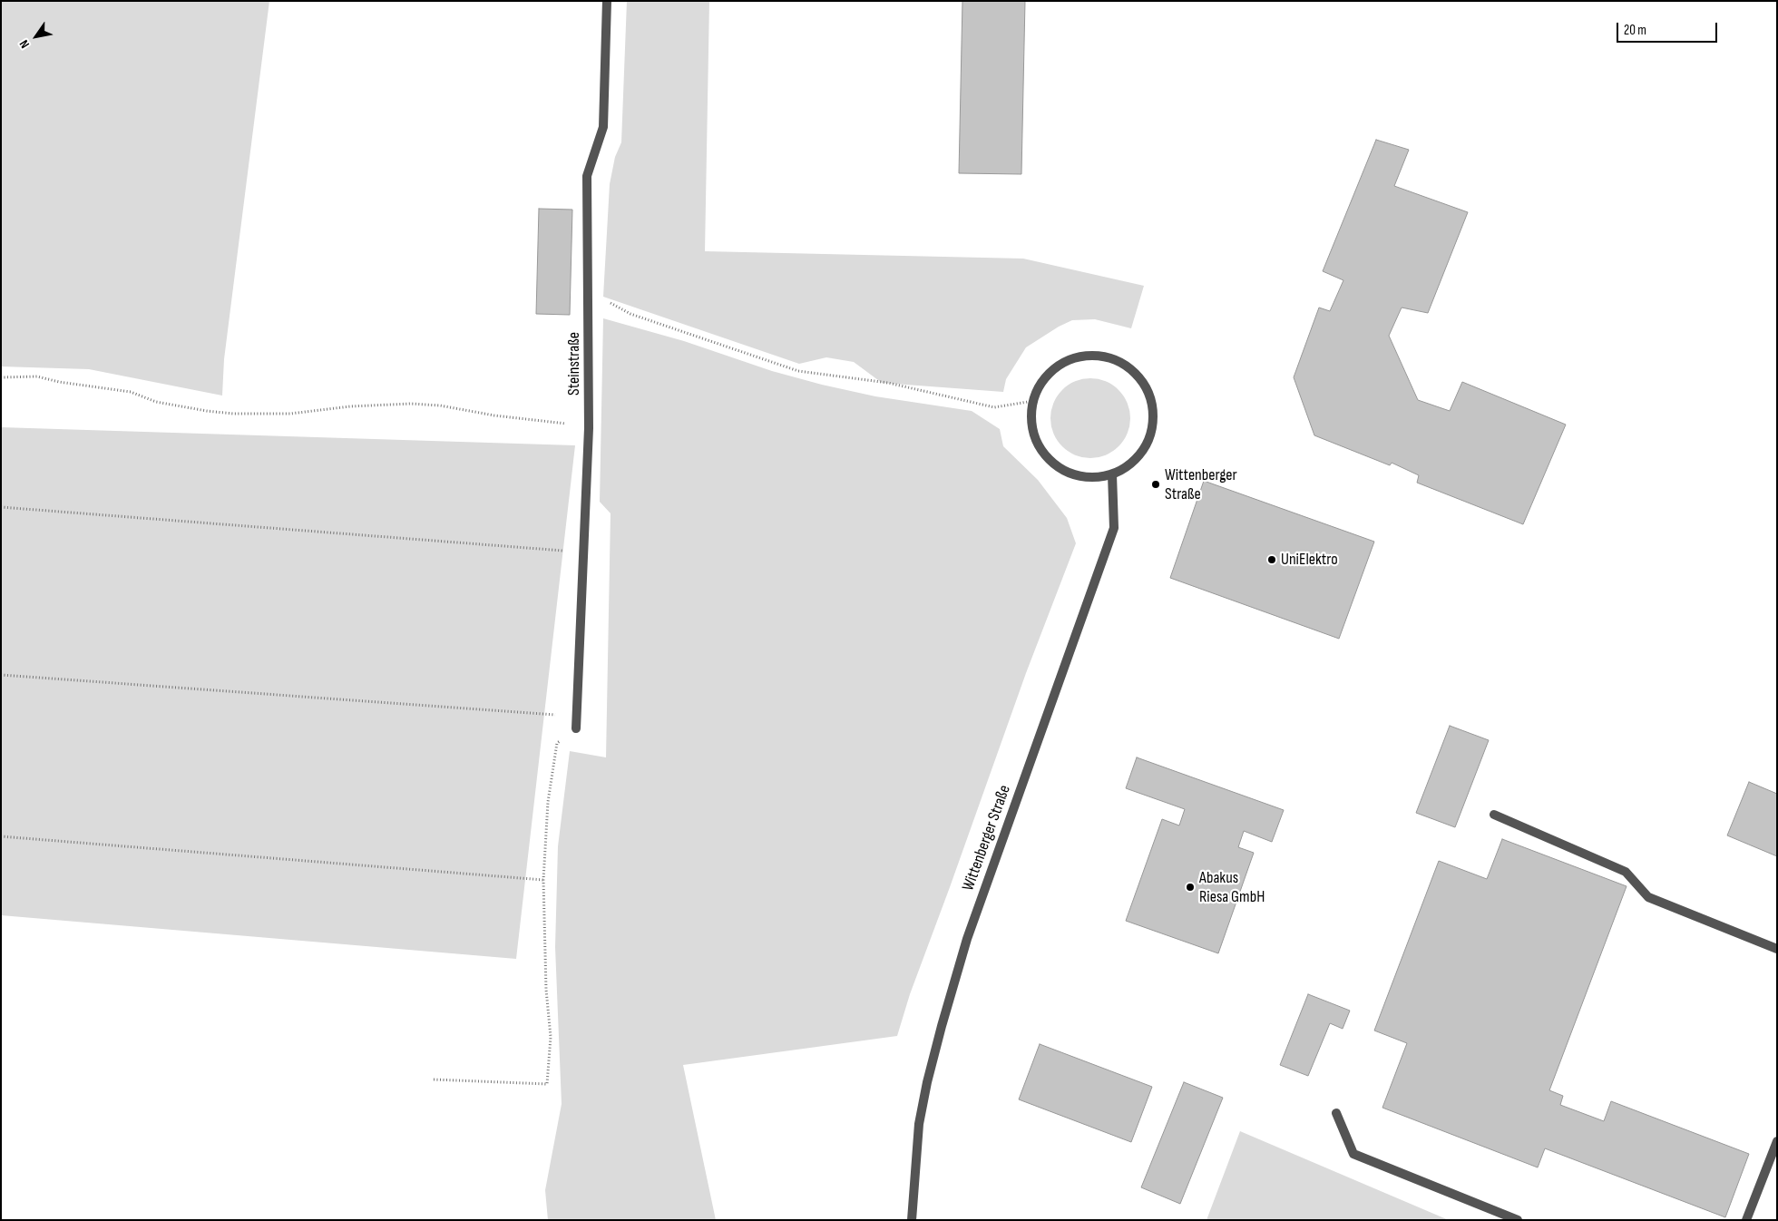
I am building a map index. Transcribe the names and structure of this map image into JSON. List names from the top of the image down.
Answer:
{
  "streets": {
    "street": ["Steinstraße", "Wittenberger Straße"]
  },
  "places": ["Wittenberger Straße", "UniElektro", "Abakus Riesa GmbH"],
  "scale_bar": "20 m",
  "north": "bottom left"
}
